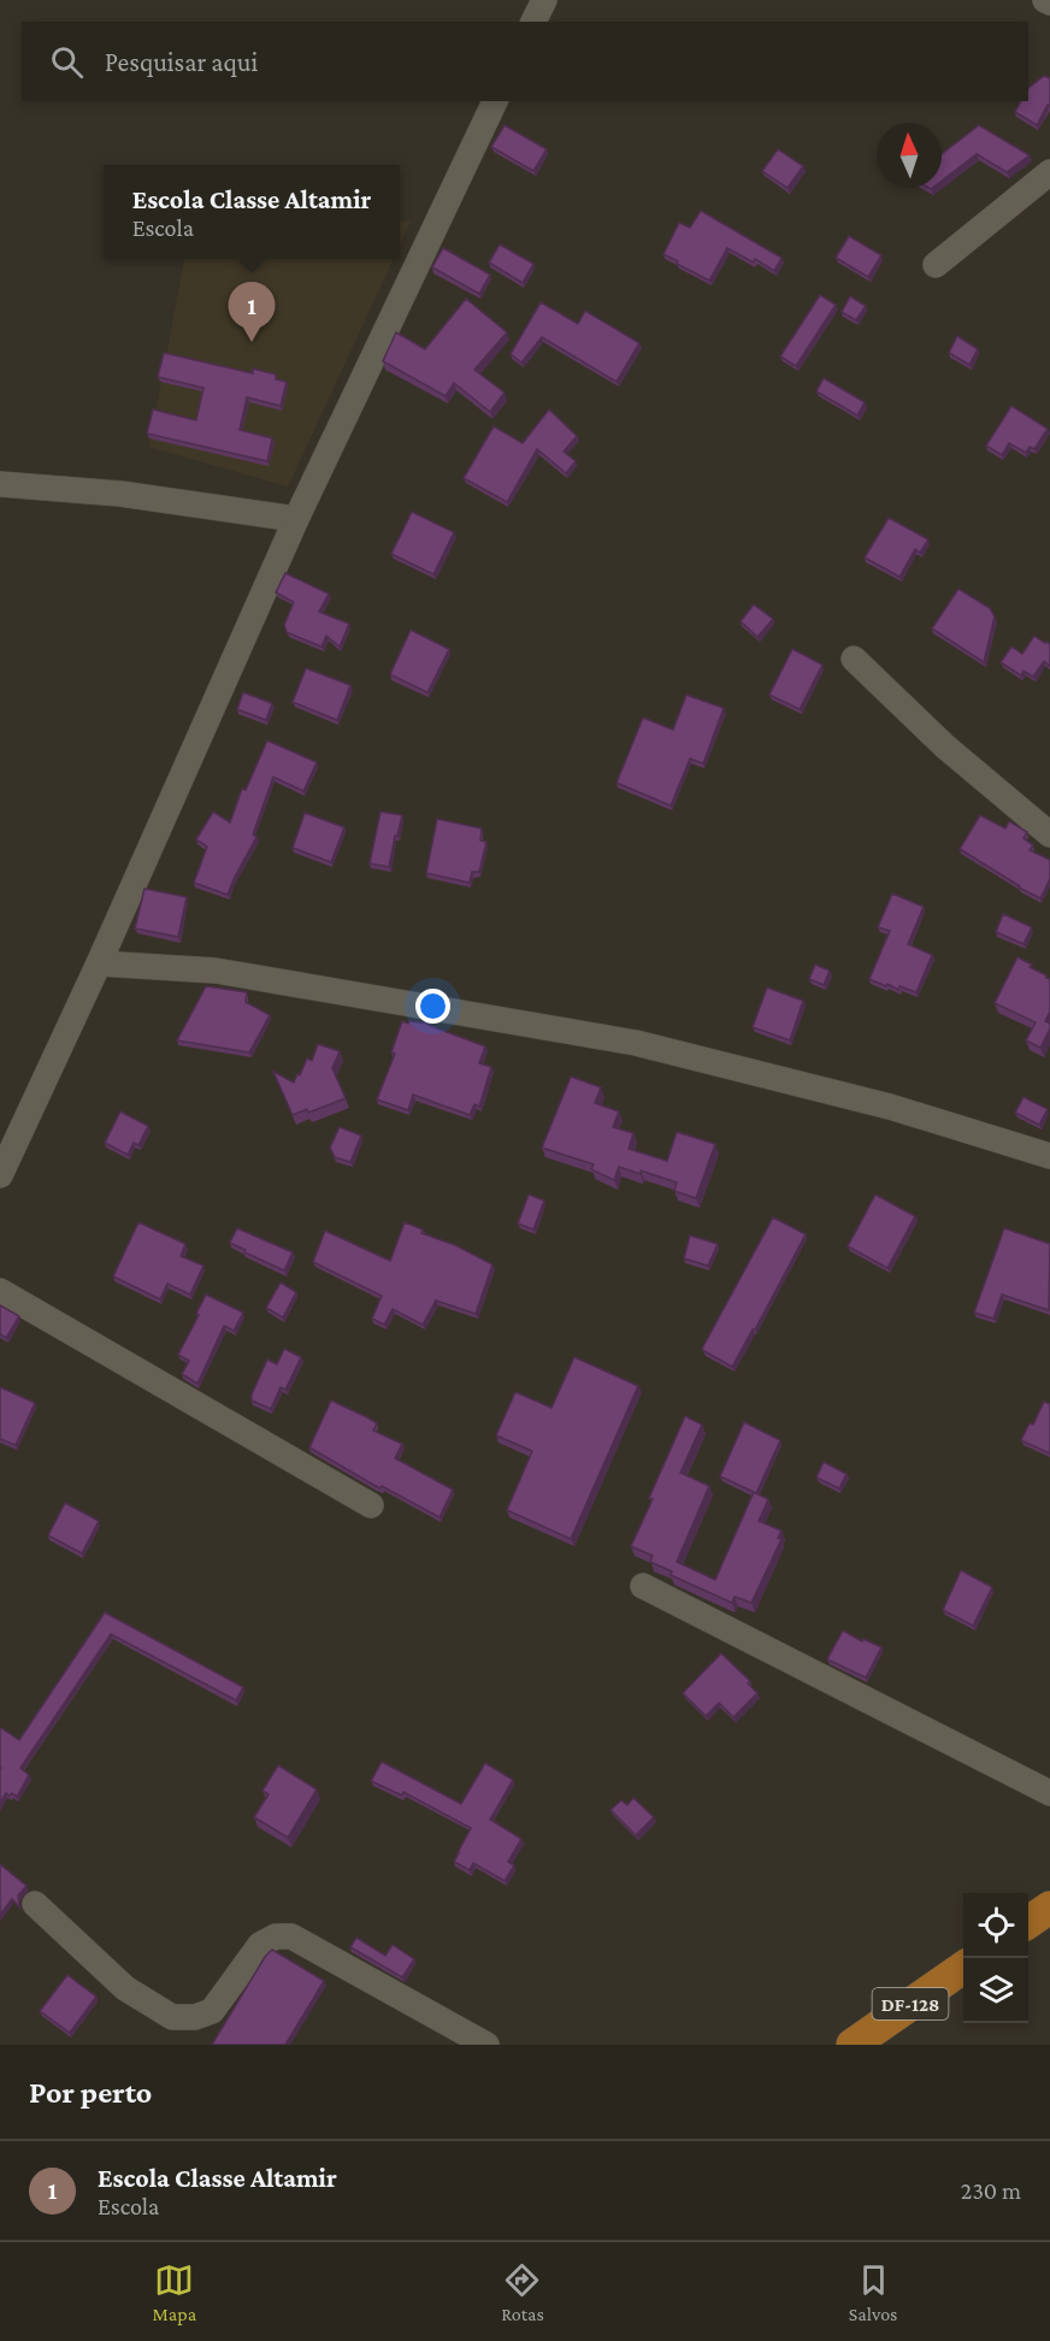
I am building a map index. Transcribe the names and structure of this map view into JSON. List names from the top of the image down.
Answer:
{
  "streets": {
    "main road": ["DF-128"]
  },
  "north": "top",
  "page": {
    "search": "Pesquisar aqui",
    "popup": ["Escola Classe Altamir", "Escola"],
    "pins": "1",
    "heading": "Por perto",
    "list": [
      {
        "mark": "1",
        "name": "Escola Classe Altamir",
        "note": "Escola",
        "value": "230 m"
      }
    ],
    "nav": ["Mapa", "Rotas", "Salvos"]
  }
}
